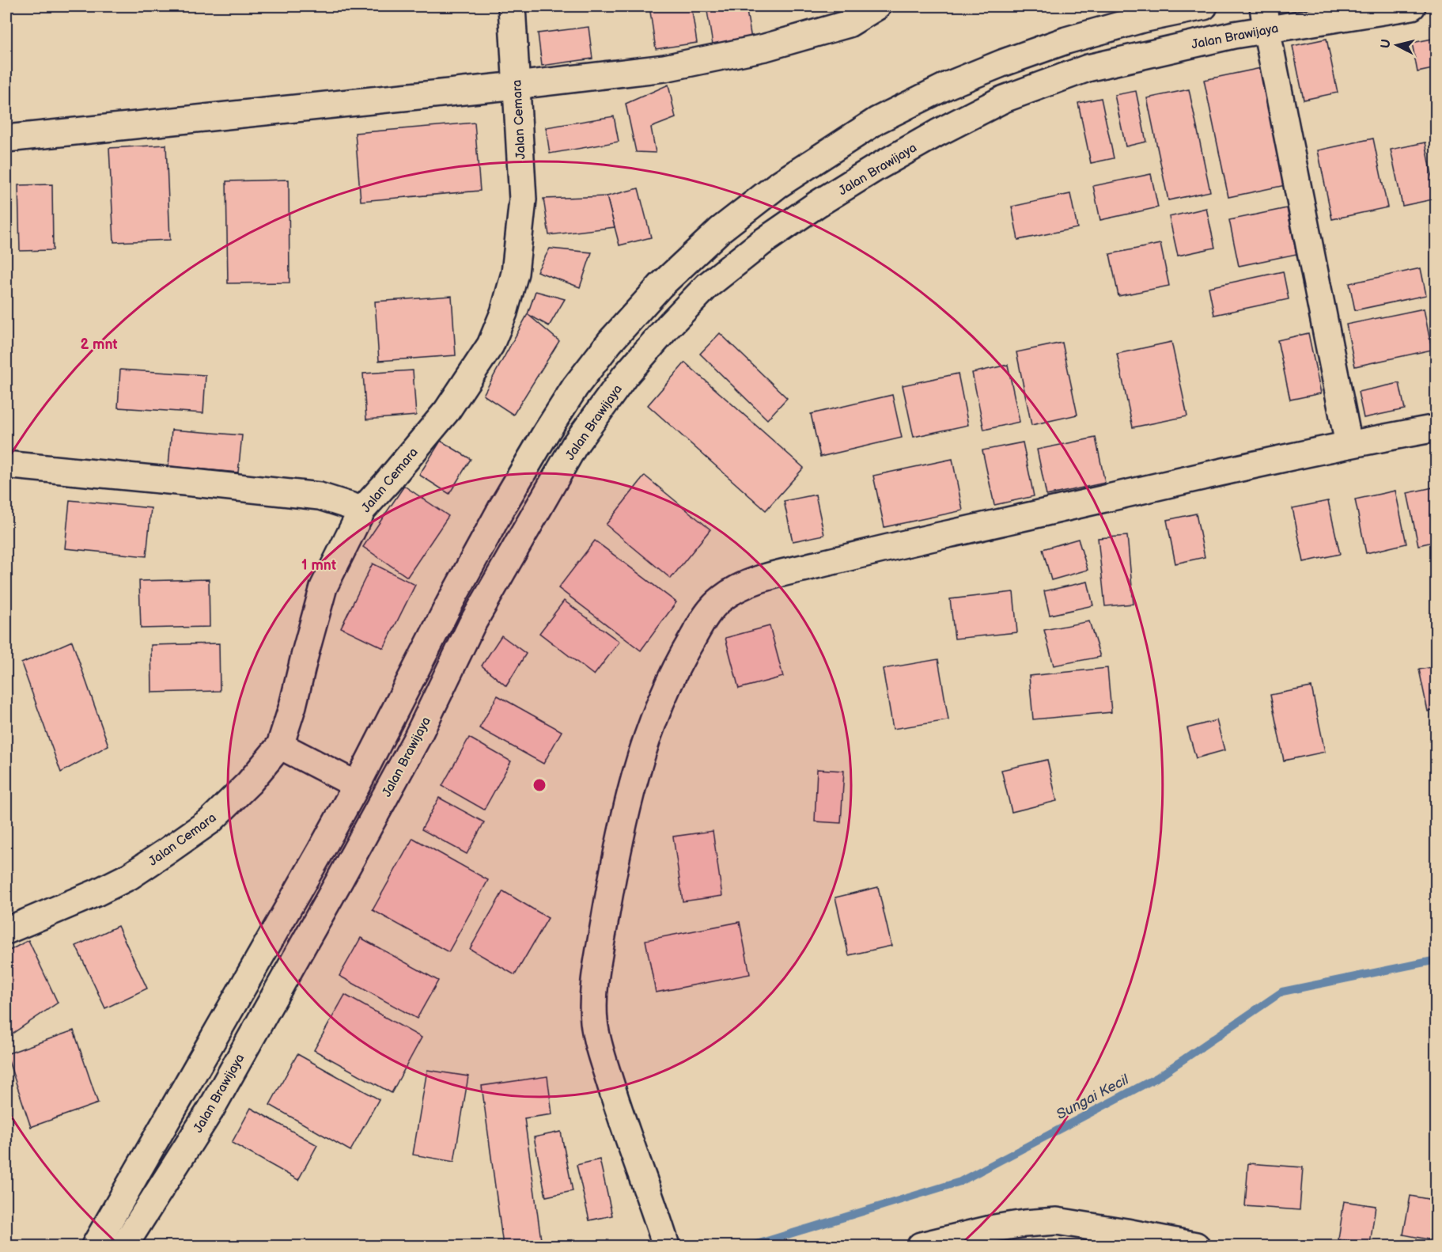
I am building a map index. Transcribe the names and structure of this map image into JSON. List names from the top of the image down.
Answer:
{
  "streets": {
    "main road": ["Jalan Brawijaya", "Jalan Cemara"]
  },
  "water": ["Sungai Kecil"],
  "north": "left",
  "rings": ["2 mnt", "1 mnt"]
}
